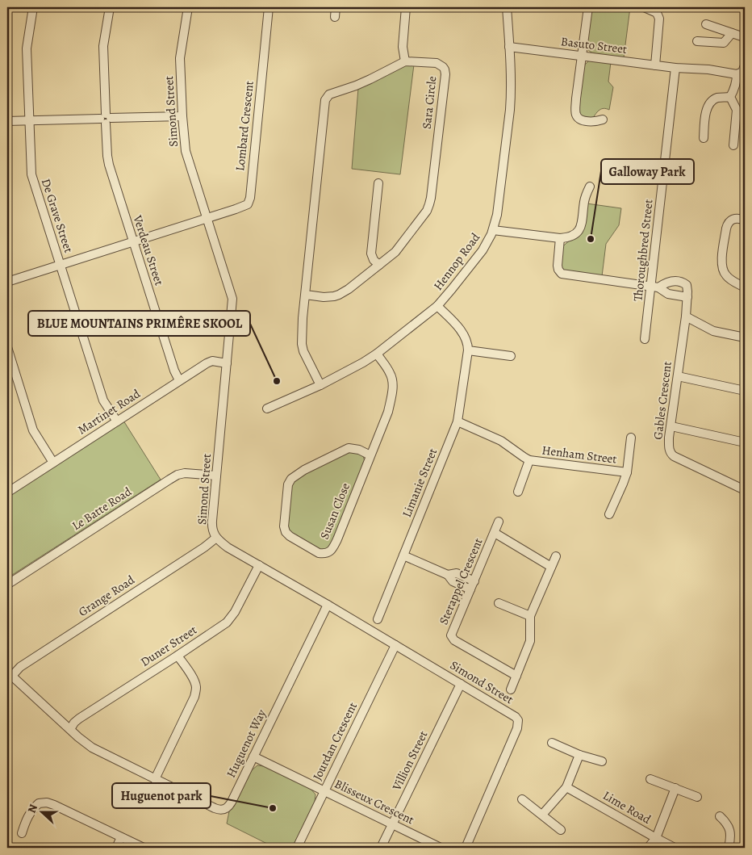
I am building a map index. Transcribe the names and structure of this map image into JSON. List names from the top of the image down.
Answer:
{
  "streets": {
    "street": [
      "Basuto Street",
      "Sara Circle",
      "Simond Street",
      "Lombard Crescent",
      "De Grave Street",
      "Verdeau Street",
      "Thoroughbred Street",
      "Hennop Road",
      "Gables Crescent",
      "Martinet Road",
      "Henham Street",
      "Limanie Street",
      "Le Batte Road",
      "Susan Close",
      "Sterappel Crescent",
      "Grange Road",
      "Duner Street",
      "Jourdan Crescent",
      "Huguenot Way",
      "Villion Street",
      "Blisseux Crescent",
      "Lime Road"
    ]
  },
  "crossings": [
    ["Basuto Street", "Thoroughbred Street"],
    ["Basuto Street", "Hennop Road"],
    ["Sara Circle", "Hennop Road"],
    ["Simond Street", "Lombard Crescent"],
    ["Simond Street", "Martinet Road"],
    ["Simond Street", "Le Batte Road"],
    ["Simond Street", "Grange Road"],
    ["Simond Street", "Duner Street"],
    ["Simond Street", "Jourdan Crescent"],
    ["Simond Street", "Huguenot Way"],
    ["Simond Street", "Villion Street"],
    ["De Grave Street", "Martinet Road"],
    ["Verdeau Street", "Martinet Road"],
    ["Hennop Road", "Limanie Street"],
    ["Hennop Road", "Susan Close"],
    ["Henham Street", "Limanie Street"],
    ["Grange Road", "Huguenot Way"],
    ["Duner Street", "Huguenot Way"],
    ["Jourdan Crescent", "Blisseux Crescent"],
    ["Huguenot Way", "Blisseux Crescent"],
    ["Villion Street", "Blisseux Crescent"]
  ],
  "places": ["Galloway Park", "BLUE MOUNTAINS PRIMÊRE SKOOL", "Huguenot park"],
  "north": "left"
}
